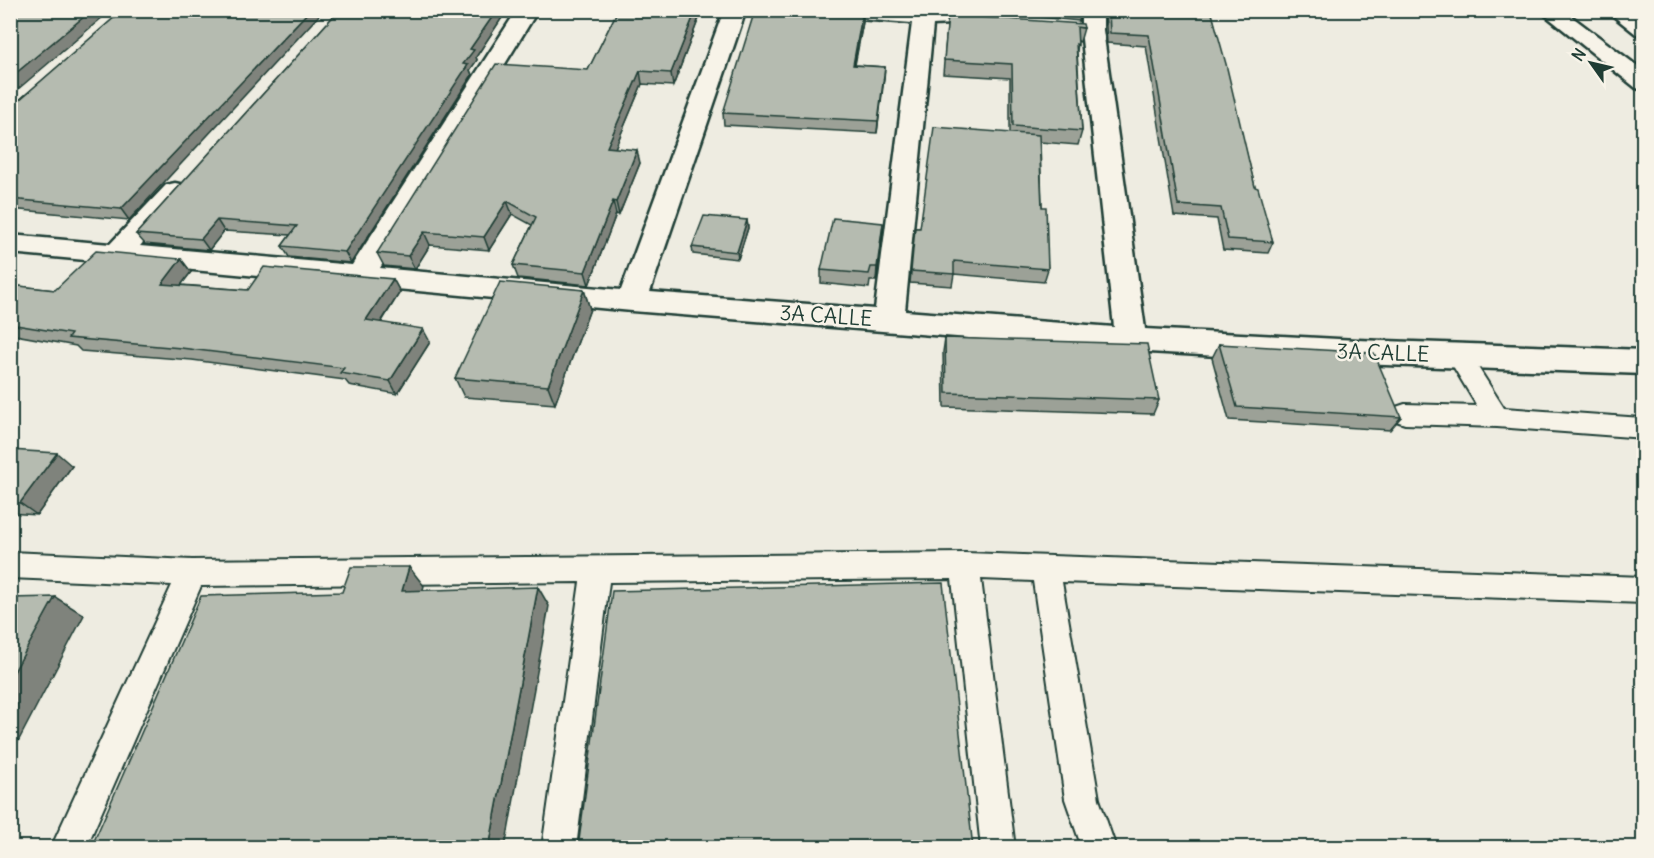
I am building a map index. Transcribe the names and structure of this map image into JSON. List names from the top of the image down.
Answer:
{
  "streets": {
    "main road": ["3A CALLE"]
  },
  "north": "top left"
}
